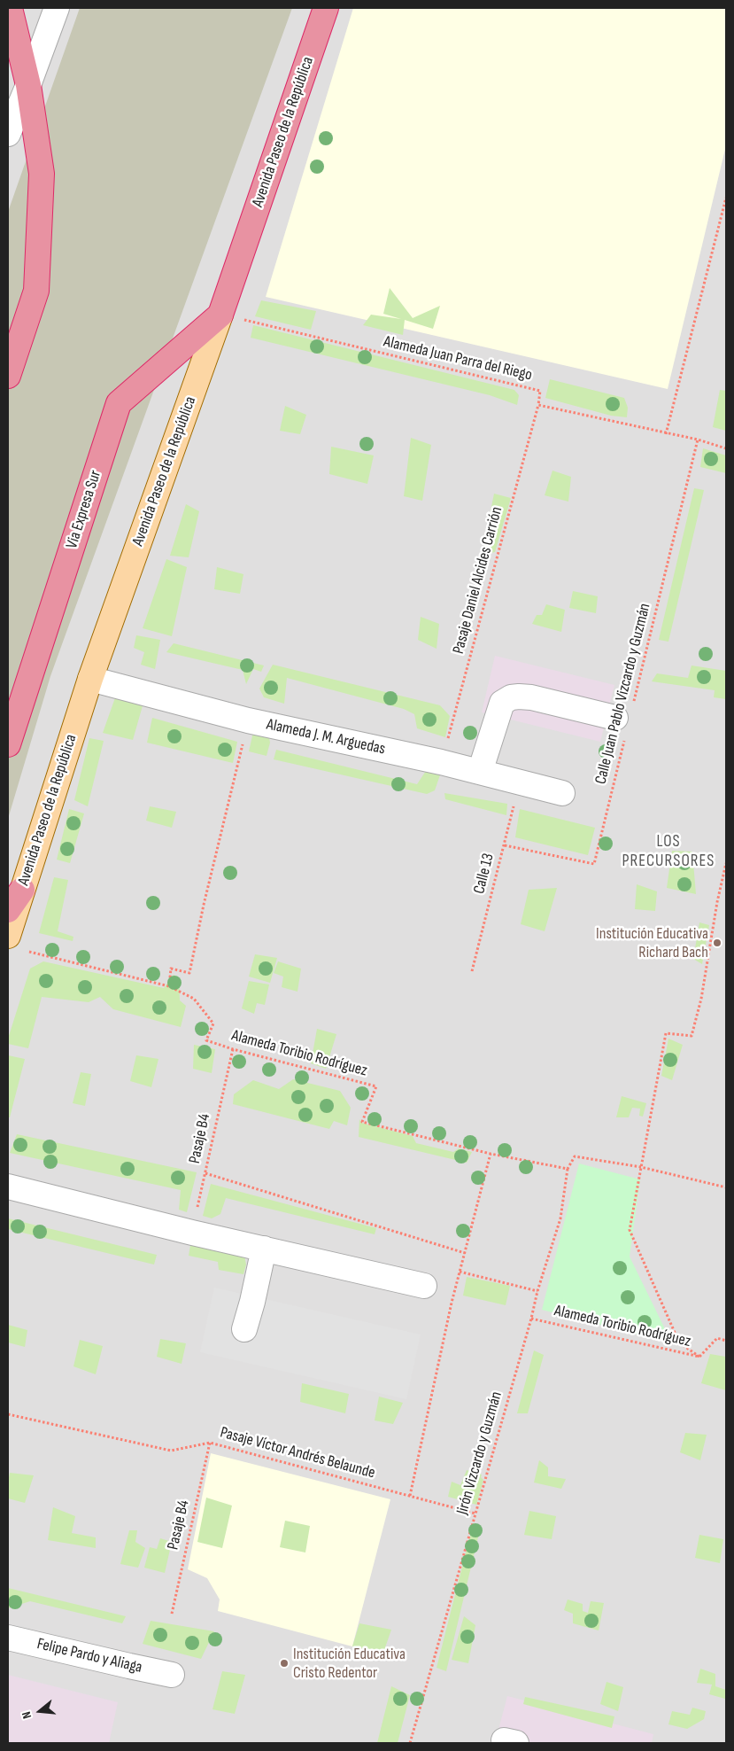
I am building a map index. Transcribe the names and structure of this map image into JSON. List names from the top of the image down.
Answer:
{
  "streets": {
    "highway": ["Avenida Paseo de la República", "Via Expresa Sur"],
    "street": ["Alameda J. M. Arguedas", "Felipe Pardo y Aliaga"],
    "path": [
      "Alameda Juan Parra del Riego",
      "Pasaje Daniel Alcides Carrión",
      "Calle Juan Pablo Vizcardo y Guzmán",
      "Calle 13",
      "Alameda Toribio Rodríguez",
      "Pasaje B4",
      "Pasaje Víctor Andrés Belaunde",
      "Jirón Vizcardo y Guzmán"
    ]
  },
  "crossings": [
    ["Avenida Paseo de la República", "Alameda Juan Parra del Riego"],
    ["Avenida Paseo de la República", "Via Expresa Sur"],
    ["Avenida Paseo de la República", "Alameda J. M. Arguedas"],
    ["Alameda Juan Parra del Riego", "Via Expresa Sur"],
    ["Alameda Juan Parra del Riego", "Pasaje Daniel Alcides Carrión"],
    ["Alameda Juan Parra del Riego", "Calle Juan Pablo Vizcardo y Guzmán"],
    ["Pasaje Daniel Alcides Carrión", "Alameda J. M. Arguedas"],
    ["Calle Juan Pablo Vizcardo y Guzmán", "Calle 13"],
    ["Alameda J. M. Arguedas", "Calle 13"],
    ["Alameda Toribio Rodríguez", "Pasaje B4"],
    ["Alameda Toribio Rodríguez", "Jirón Vizcardo y Guzmán"],
    ["Pasaje B4", "Pasaje Víctor Andrés Belaunde"],
    ["Pasaje Víctor Andrés Belaunde", "Jirón Vizcardo y Guzmán"]
  ],
  "districts": ["LOS PRECURSORES"],
  "places": ["Institución Educativa Richard Bach", "Institución Educativa Cristo Redentor"],
  "north": "left"
}
